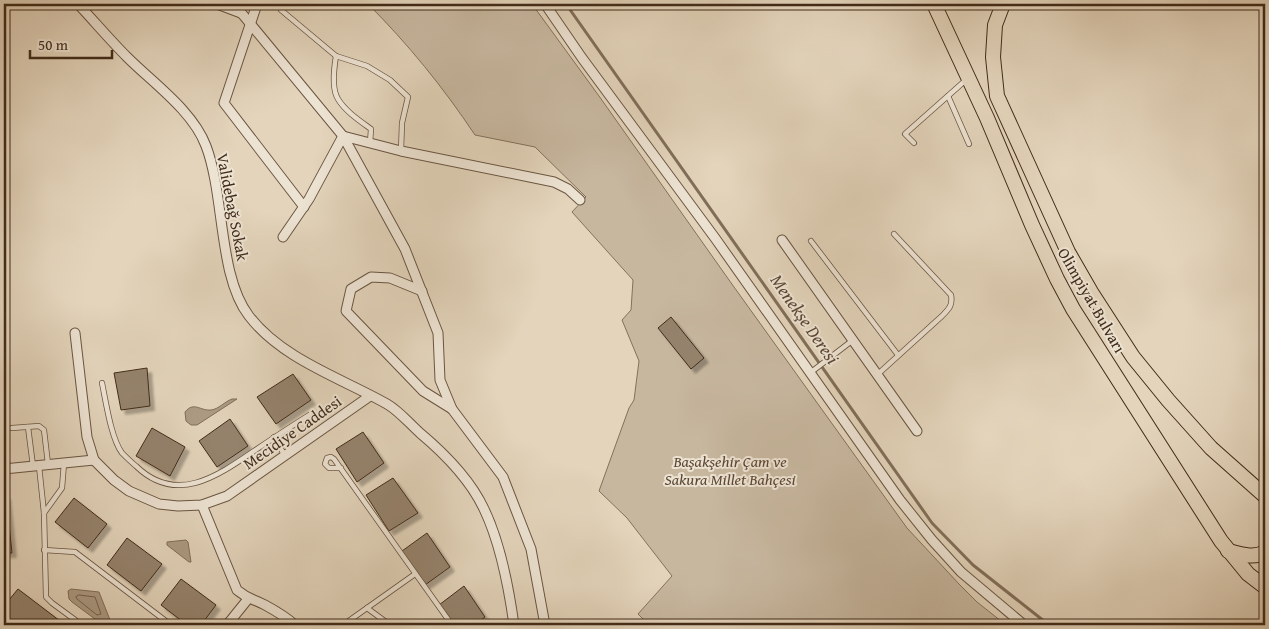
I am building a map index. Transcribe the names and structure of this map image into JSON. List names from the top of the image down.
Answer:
{
  "streets": {
    "main road": ["Olimpiyat Bulvarı"],
    "street": ["Validebağ Sokak", "Mecidiye Caddesi"]
  },
  "crossings": [
    ["Validebağ Sokak", "Mecidiye Caddesi"]
  ],
  "water": ["Menekşe Deresi"],
  "parks": ["Başakşehir Çam ve Sakura Millet Bahçesi"],
  "scale_bar": "50 m"
}
